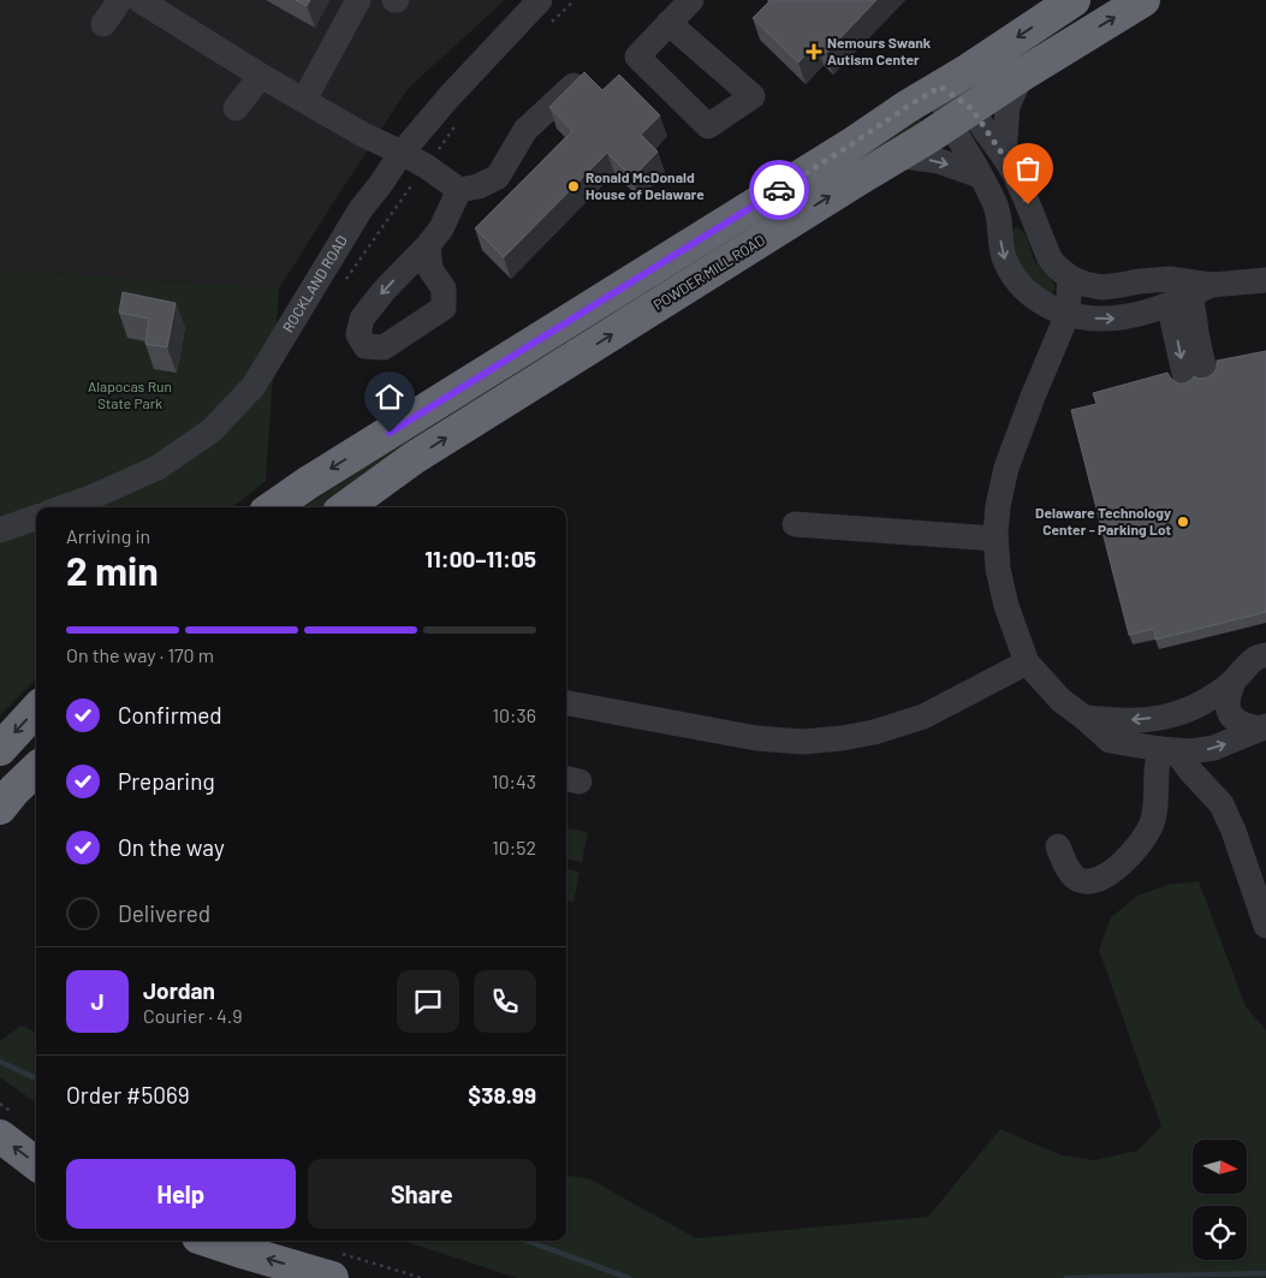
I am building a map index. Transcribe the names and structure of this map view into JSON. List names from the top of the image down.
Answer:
{
  "streets": {
    "highway": ["POWDER MILL ROAD"],
    "street": ["ROCKLAND ROAD"]
  },
  "parks": ["Alapocas Run State Park"],
  "places": {
    "health": ["Nemours Swank Autism Center"],
    "other": ["Ronald McDonald House of Delaware", "Delaware Technology Center - Parking Lot"]
  },
  "north": "right",
  "page": {
    "heading": ["2 min", "Arriving in", "11:00–11:05"],
    "panel": [
      "Jordan",
      "Courier · 4.9",
      "Order #5069",
      "$38.99"
    ],
    "bar": "On the way · 170 m",
    "list": [
      ["Confirmed", "10:36"],
      ["Preparing", "10:43"],
      ["On the way", "10:52"],
      "Delivered"
    ],
    "round": "J",
    "buttons": ["Help", "Share"]
  }
}
